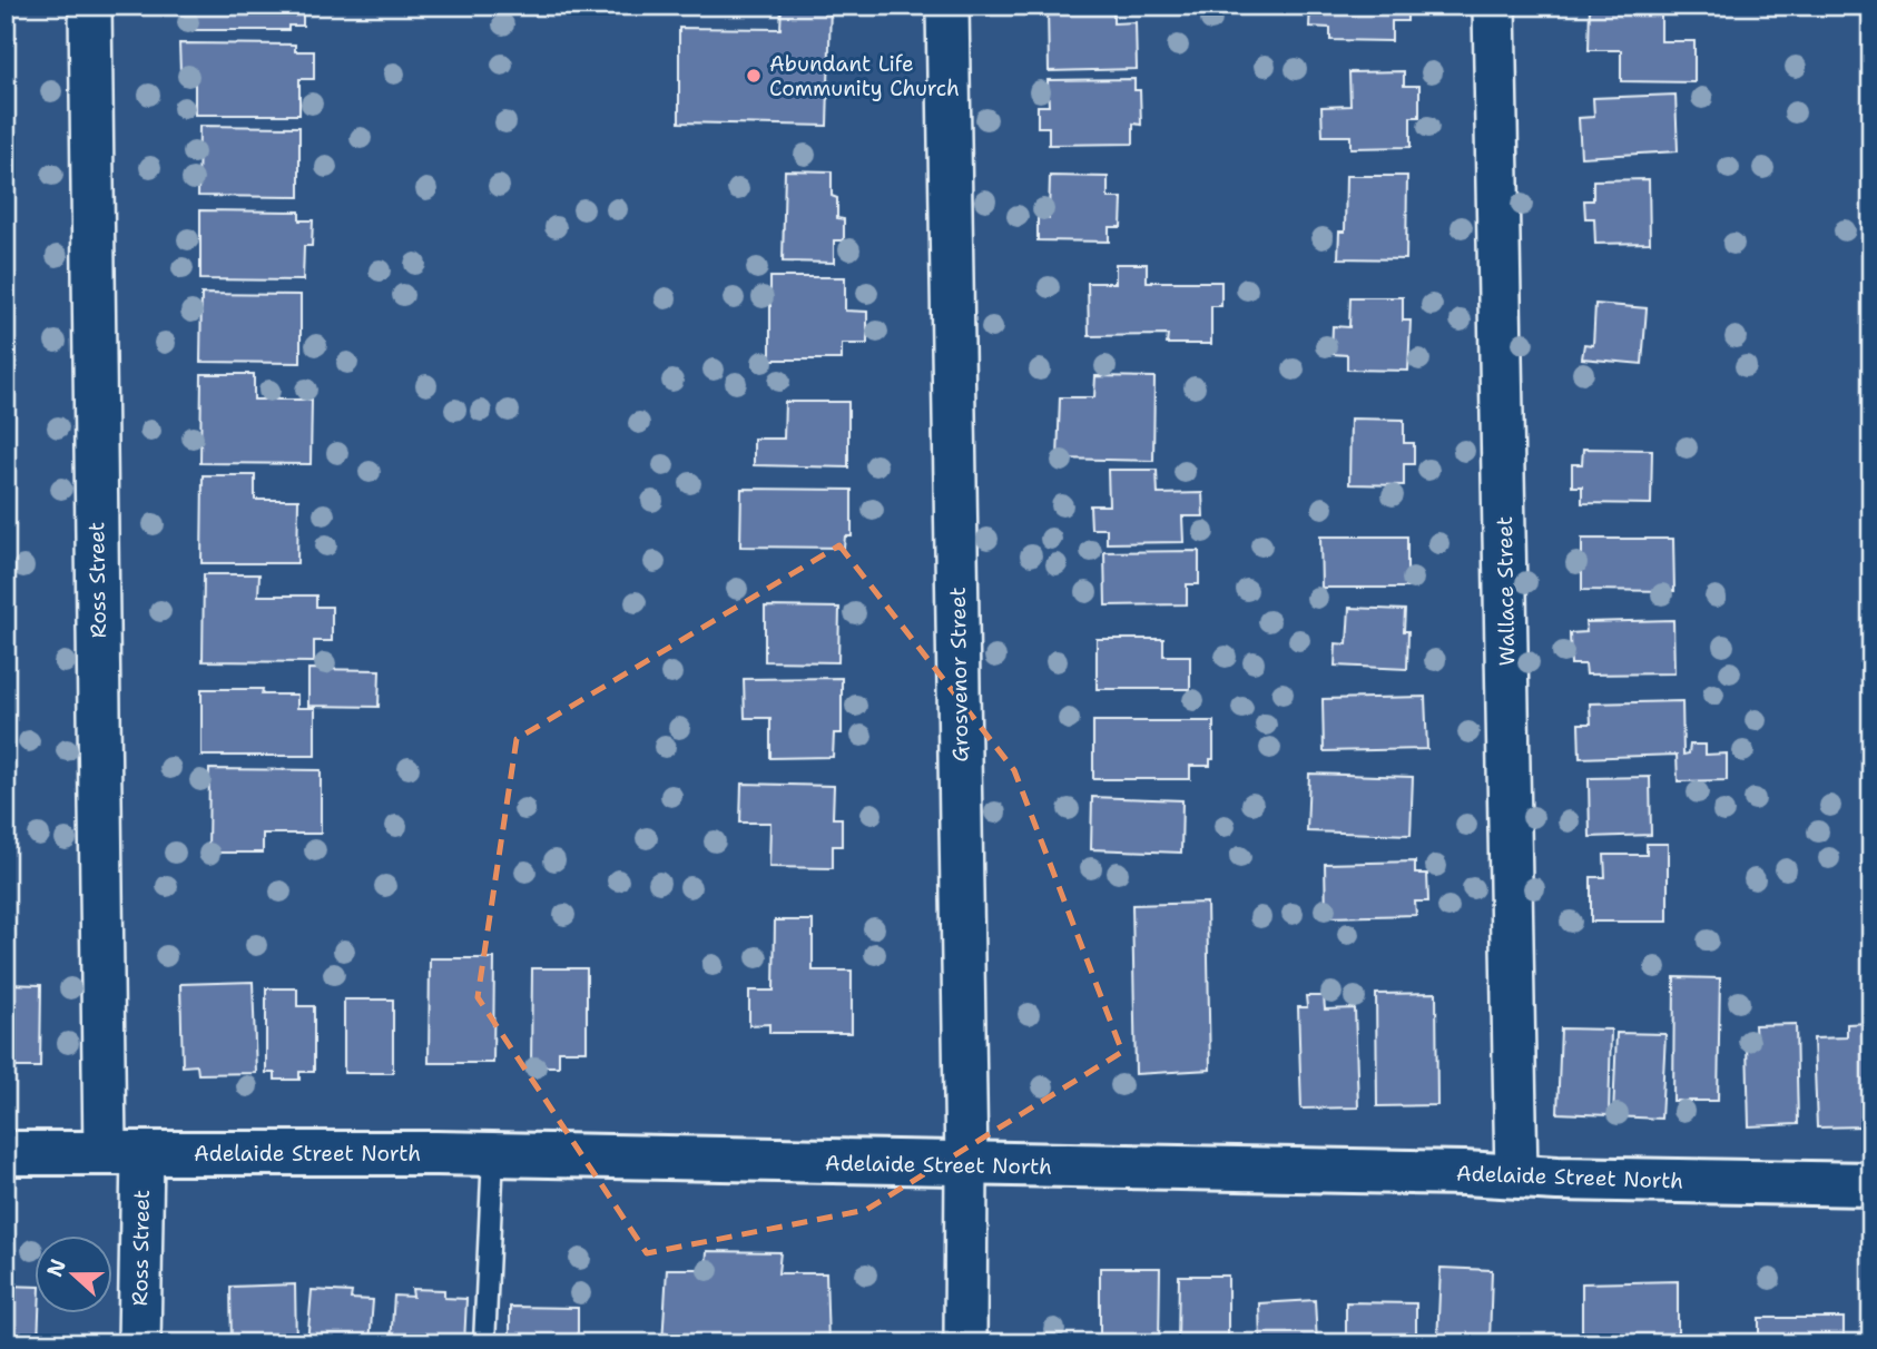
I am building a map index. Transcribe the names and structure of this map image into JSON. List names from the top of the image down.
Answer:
{
  "streets": {
    "main road": ["Adelaide Street North"],
    "street": ["Ross Street", "Wallace Street", "Grosvenor Street"]
  },
  "crossings": [
    ["Ross Street", "Adelaide Street North"],
    ["Wallace Street", "Adelaide Street North"],
    ["Grosvenor Street", "Adelaide Street North"]
  ],
  "places": ["Abundant Life Community Church"],
  "north": "left"
}
